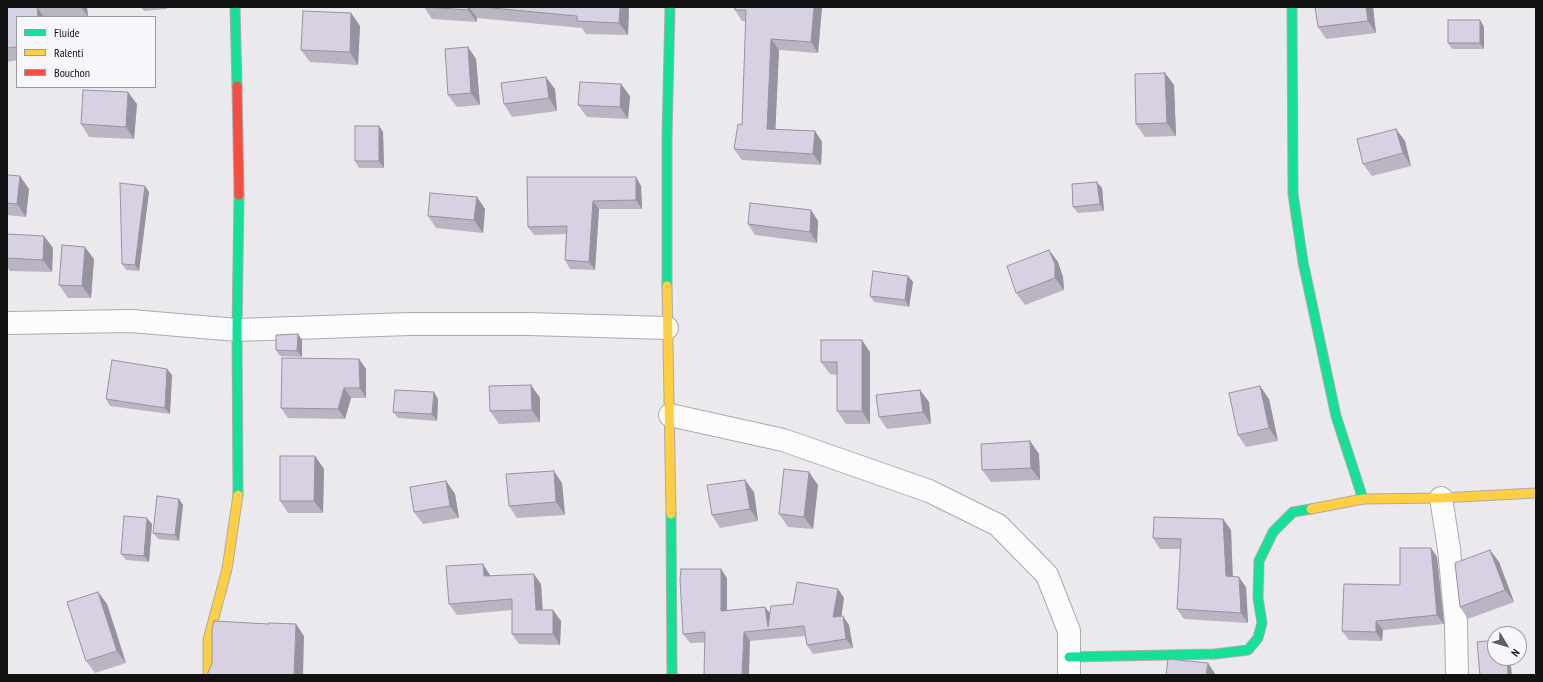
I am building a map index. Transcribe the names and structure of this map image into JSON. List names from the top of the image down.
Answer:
{
  "legend": ["Fluide", "Ralenti", "Bouchon"],
  "north": "bottom right"
}
